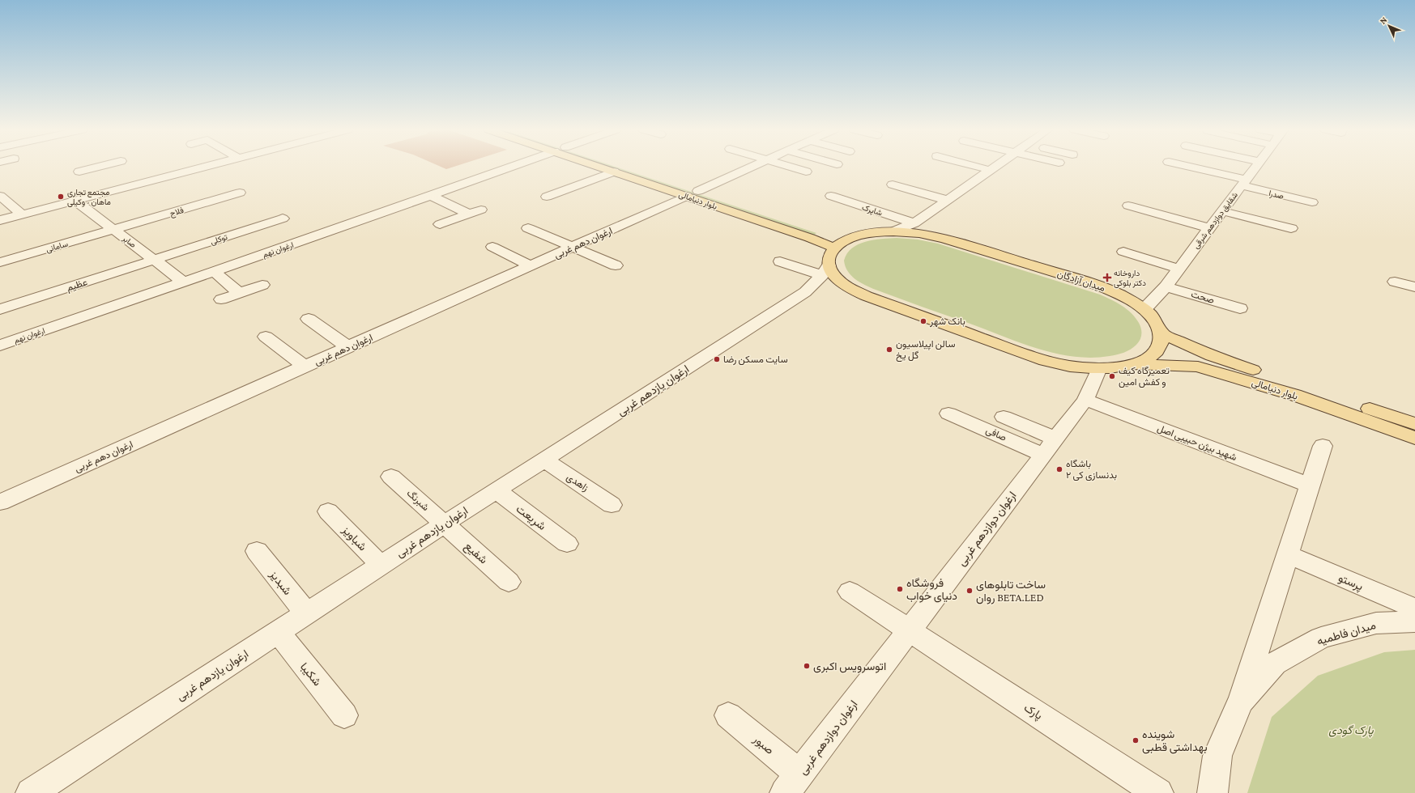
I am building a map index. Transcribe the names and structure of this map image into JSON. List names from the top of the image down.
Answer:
{
  "streets": {
    "main road": ["بلوار دنیامالی", "میدان آزادگان"],
    "street": [
      "صدرا",
      "شاپرک",
      "فلاح",
      "شقایق دوازدهم شرقی",
      "توکلی",
      "صابر",
      "ارغوان دهم غربی",
      "سامانی",
      "ارغوان نهم",
      "عظیم",
      "صحت",
      "ارغوان یازدهم غربی",
      "صافی",
      "شهید بیژن حبیبی اصل",
      "زاهدی",
      "شبرنگ",
      "شریعت",
      "ارغوان دوازدهم غربی",
      "شباویز",
      "شفیع",
      "پرستو",
      "شبدیز",
      "میدان فاطمیه",
      "شکیبا",
      "پارک",
      "صبور"
    ]
  },
  "crossings": [
    ["صدرا", "شقایق دوازدهم شرقی"],
    ["بلوار دنیامالی", "ارغوان دهم غربی"],
    ["بلوار دنیامالی", "میدان آزادگان"],
    ["بلوار دنیامالی", "ارغوان یازدهم غربی"],
    ["فلاح", "صابر"],
    ["فلاح", "سامانی"],
    ["شقایق دوازدهم شرقی", "میدان آزادگان"],
    ["شقایق دوازدهم شرقی", "صحت"],
    ["توکلی", "صابر"],
    ["توکلی", "عظیم"],
    ["صابر", "سامانی"],
    ["صابر", "ارغوان نهم"],
    ["صابر", "عظیم"],
    ["میدان آزادگان", "ارغوان یازدهم غربی"],
    ["ارغوان یازدهم غربی", "زاهدی"],
    ["ارغوان یازدهم غربی", "شبرنگ"],
    ["ارغوان یازدهم غربی", "شریعت"],
    ["ارغوان یازدهم غربی", "شباویز"],
    ["ارغوان یازدهم غربی", "شفیع"],
    ["ارغوان یازدهم غربی", "شبدیز"],
    ["ارغوان یازدهم غربی", "شکیبا"],
    ["صافی", "ارغوان دوازدهم غربی"],
    ["شهید بیژن حبیبی اصل", "ارغوان دوازدهم غربی"],
    ["شبرنگ", "شفیع"],
    ["ارغوان دوازدهم غربی", "پارک"],
    ["ارغوان دوازدهم غربی", "صبور"]
  ],
  "parks": ["پارک گودی"],
  "places": {
    "other": [
      "مجتمع تجاری ماهان - وکیلی",
      "بانک شهر",
      "سالن اپیلاسیون گل یخ",
      "سایت مسکن رضا",
      "تعمیرگاه کیف و کفش امین",
      "باشگاه بدنسازی کی ۲",
      "فروشگاه دنیای خواب",
      "ساخت تابلوهای روان BETA.LED",
      "اتوسرویس اکبری",
      "شوینده بهداشتی قطبی"
    ],
    "health": ["داروخانه دکتر بلوکی"]
  },
  "north": "top left"
}
